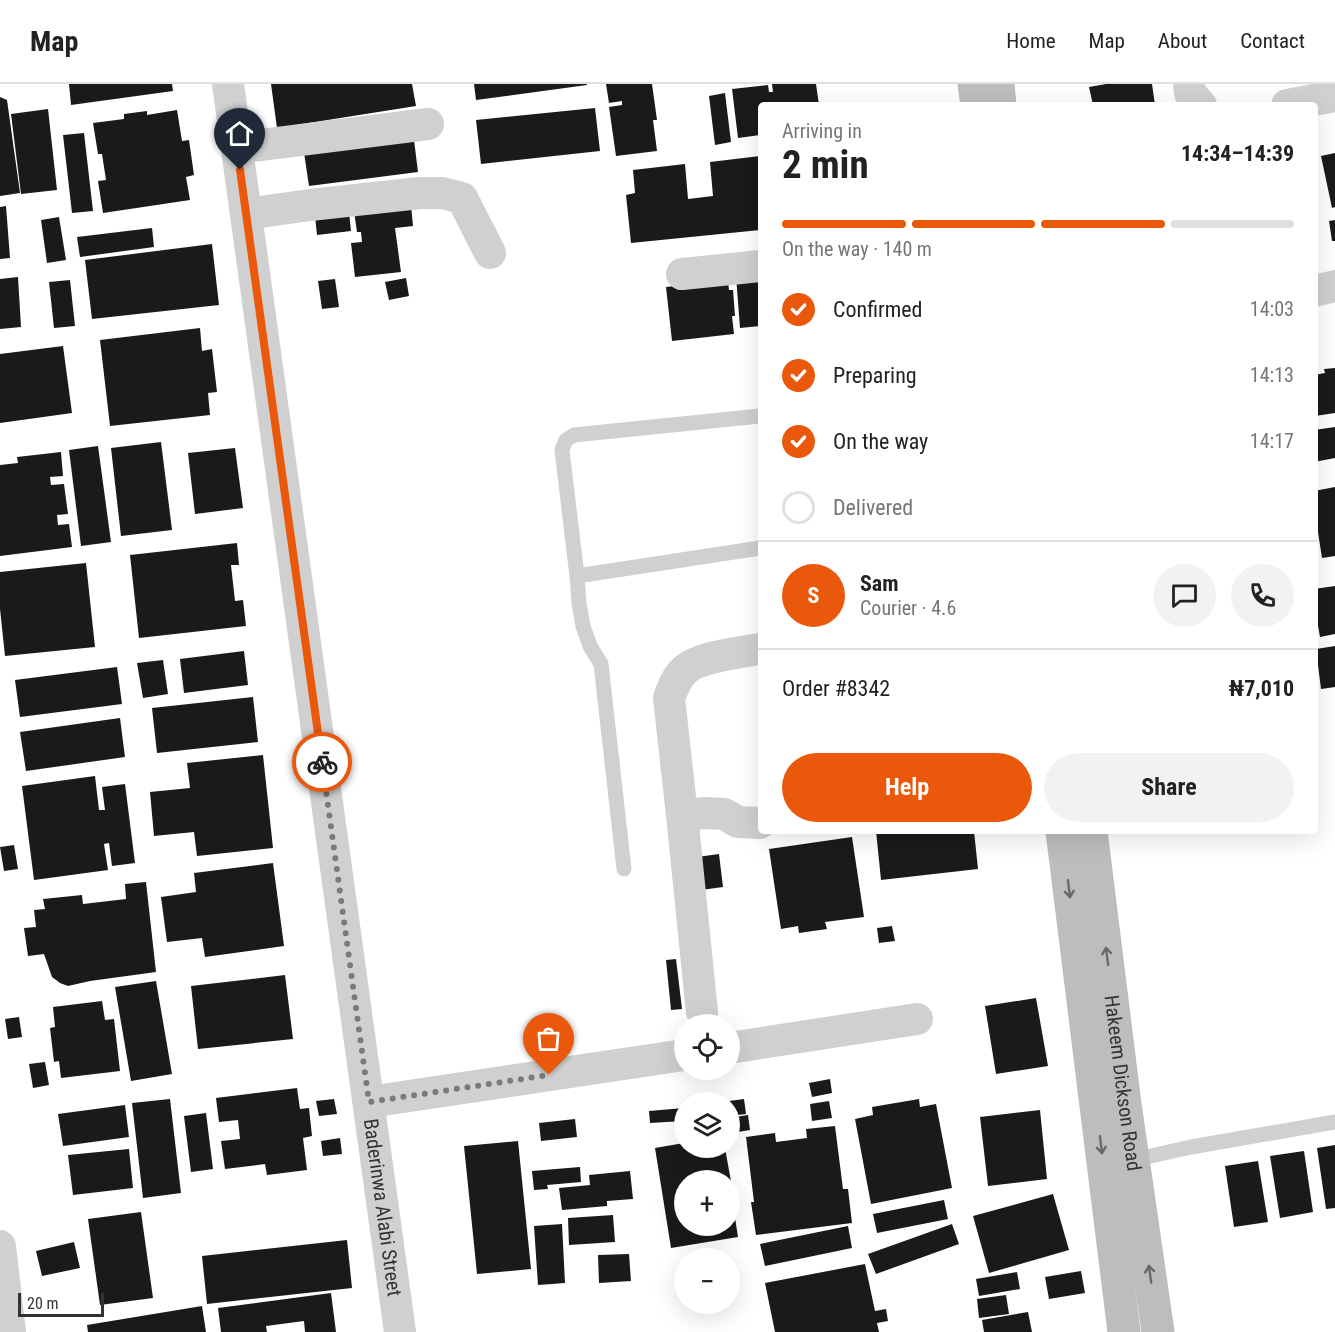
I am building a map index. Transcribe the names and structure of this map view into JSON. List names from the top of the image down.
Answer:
{
  "streets": {
    "main road": ["Hakeem Dickson Road"],
    "street": ["Baderinwa Alabi Street"]
  },
  "scale_bar": "20 m",
  "page": {
    "header": "Map",
    "nav": [
      "Home",
      "Map",
      "About",
      "Contact"
    ],
    "heading": ["2 min", "Arriving in", "14:34–14:39"],
    "panel": [
      "Sam",
      "Courier · 4.6",
      "Order #8342",
      "₦7,010"
    ],
    "bar": "On the way · 140 m",
    "list": [
      ["Confirmed", "14:03"],
      ["Preparing", "14:13"],
      ["On the way", "14:17"],
      "Delivered"
    ],
    "round": "S",
    "buttons": ["Help", "Share"],
    "map_buttons": ["+", "−"],
    "scale": "20 m"
  }
}
